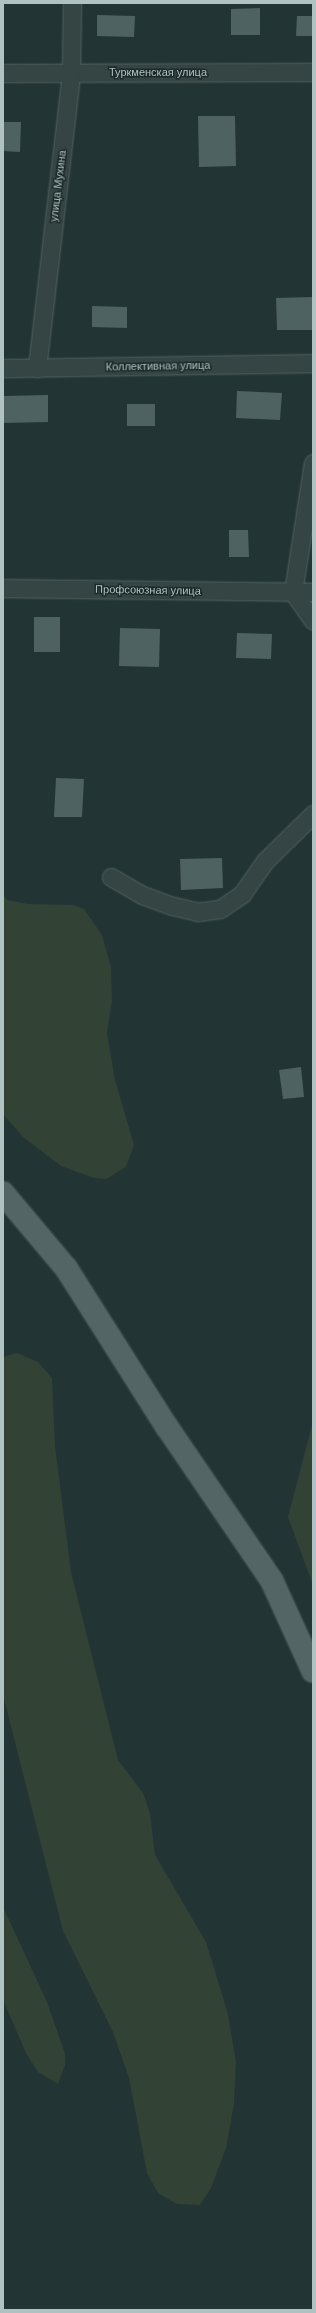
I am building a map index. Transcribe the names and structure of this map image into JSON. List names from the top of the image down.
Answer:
{
  "streets": {
    "street": [
      "Туркменская улица",
      "улица Мухина",
      "Коллективная улица",
      "Профсоюзная улица"
    ]
  },
  "crossings": [
    ["Туркменская улица", "улица Мухина"],
    ["улица Мухина", "Коллективная улица"]
  ]
}
